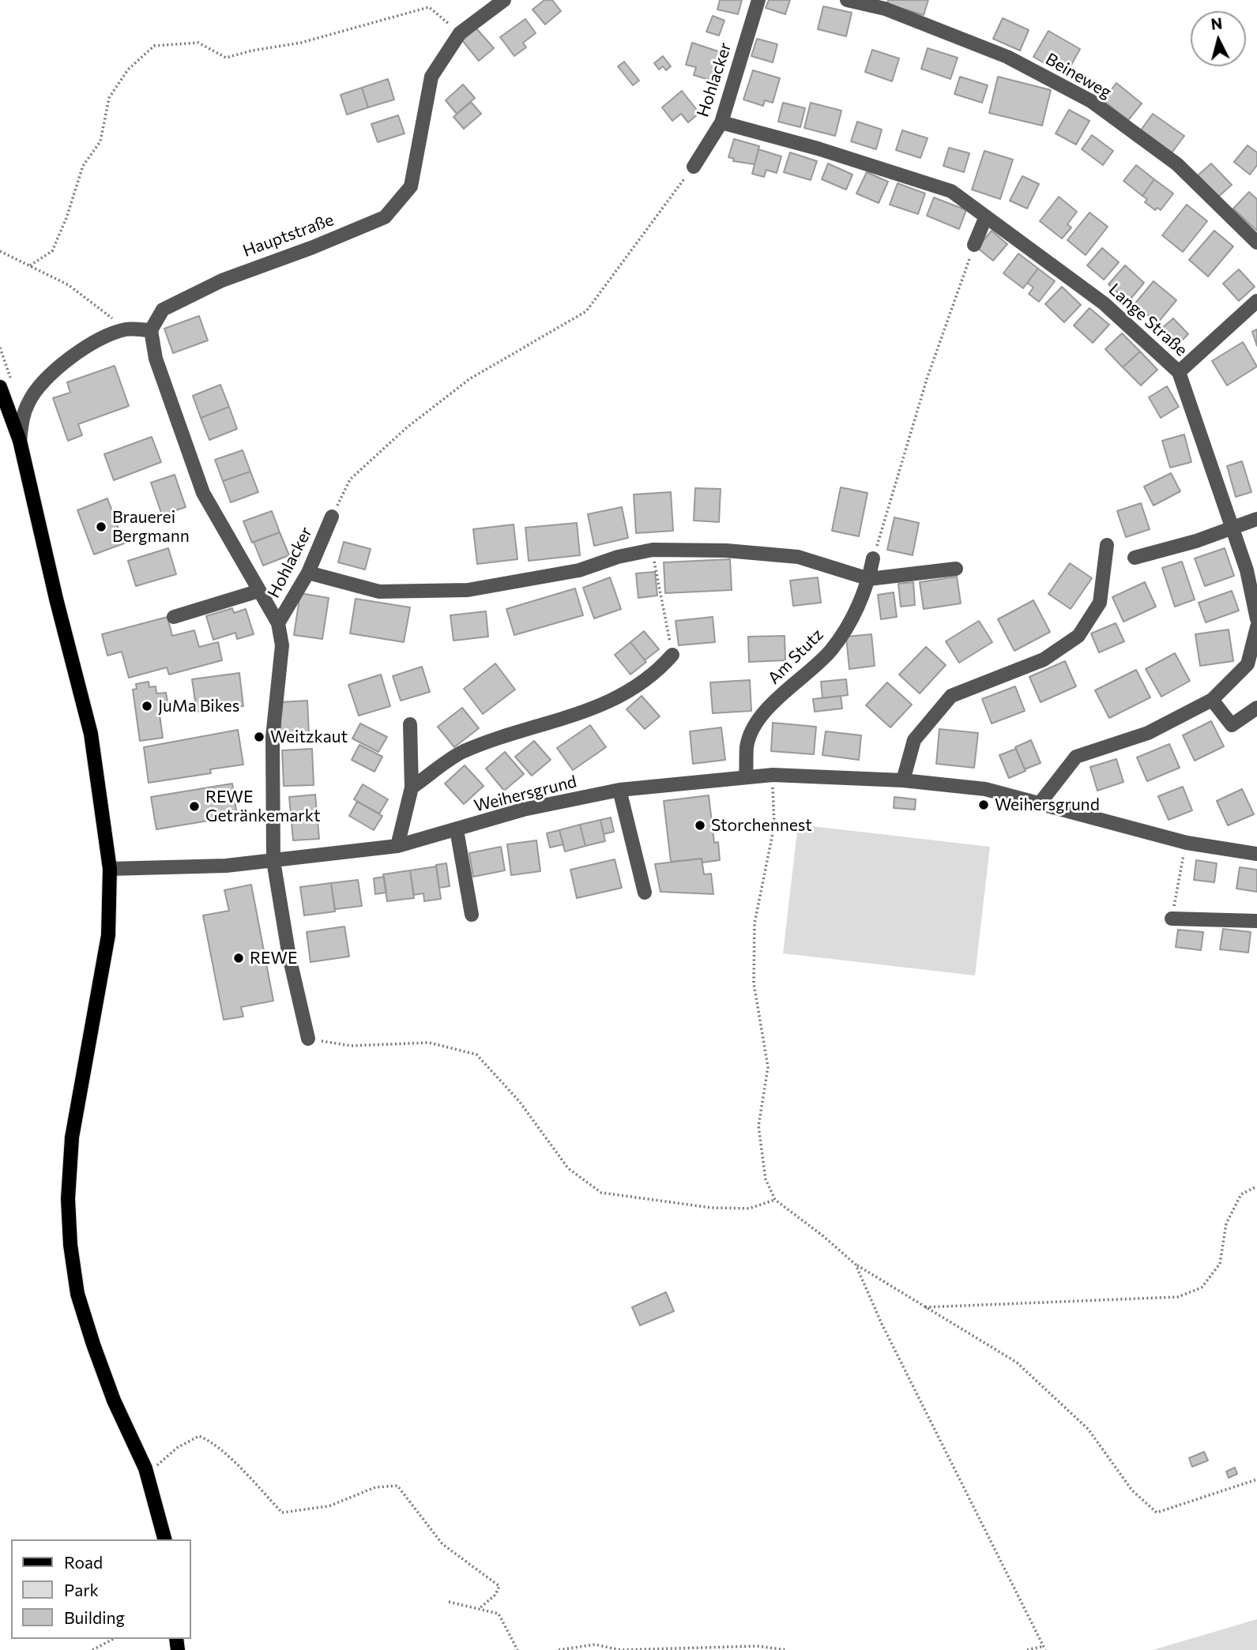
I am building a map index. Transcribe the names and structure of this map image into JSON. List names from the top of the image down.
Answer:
{
  "streets": {
    "street": [
      "Beineweg",
      "Hohlacker",
      "Hauptstraße",
      "Lange Straße",
      "Am Stutz",
      "Weihersgrund"
    ]
  },
  "crossings": [
    ["Hohlacker", "Lange Straße"],
    ["Am Stutz", "Weihersgrund"]
  ],
  "places": [
    "Brauerei Bergmann",
    "JuMa Bikes",
    "Weitzkaut",
    "Weihersgrund",
    "REWE Getränkemarkt",
    "Storchennest",
    "REWE"
  ],
  "legend": ["Road", "Park", "Building"],
  "north": "top"
}
